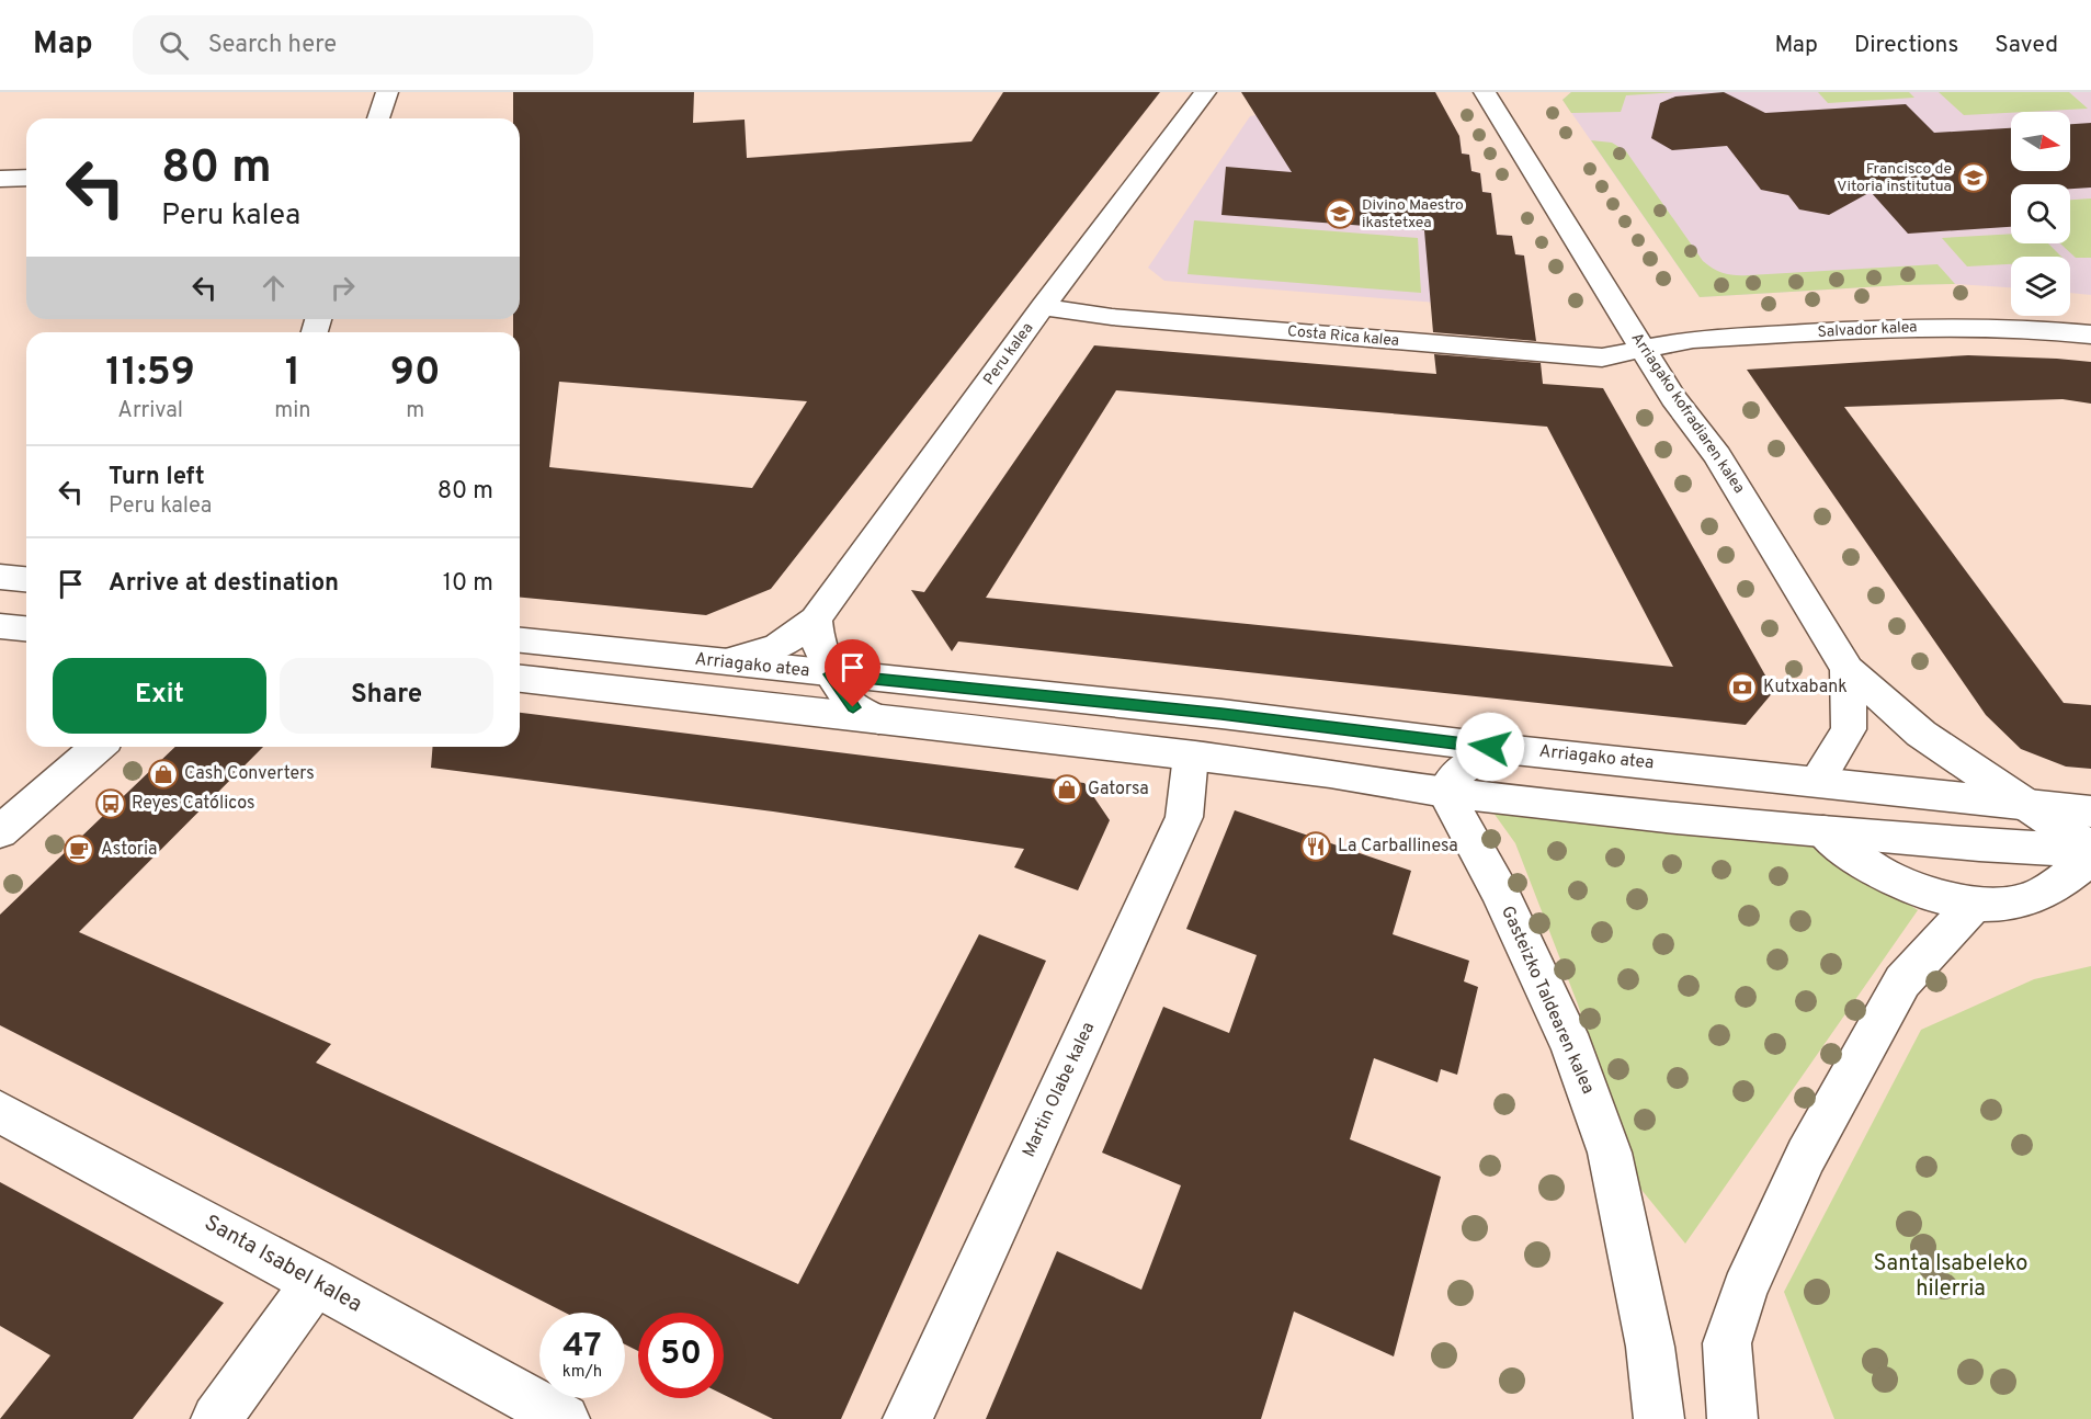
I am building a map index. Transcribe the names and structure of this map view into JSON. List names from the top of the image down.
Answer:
{
  "streets": {
    "street": [
      "Salvador kalea",
      "Costa Rica kalea",
      "Peru kalea",
      "Arriagako kofradiaren kalea",
      "Arriagako atea",
      "Gasteizko Taldearen kalea",
      "Martin Olabe kalea",
      "Santa Isabel kalea"
    ]
  },
  "crossings": [
    ["Salvador kalea", "Costa Rica kalea"],
    ["Salvador kalea", "Arriagako kofradiaren kalea"],
    ["Costa Rica kalea", "Peru kalea"],
    ["Costa Rica kalea", "Arriagako kofradiaren kalea"],
    ["Peru kalea", "Arriagako atea"],
    ["Arriagako kofradiaren kalea", "Arriagako atea"]
  ],
  "parks": ["Santa Isabeleko hilerria"],
  "places": {
    "school or university": ["Francisco de Vitoria institutua", "Divino Maestro ikastetxea"],
    "bank": ["Kutxabank"],
    "shop": ["Cash Converters", "Gatorsa"],
    "bus stop": ["Reyes Católicos"],
    "restaurant": ["La Carballinesa"],
    "cafe": ["Astoria"]
  },
  "north": "right",
  "page": {
    "header": "Map",
    "search": "Search here",
    "nav": ["Map", "Directions", "Saved"],
    "turn": ["80 m", "Peru kalea"],
    "eta": [
      "11:59",
      "Arrival",
      "1",
      "min",
      "90",
      "m"
    ],
    "list": [
      {
        "name": "Turn left",
        "note": "Peru kalea",
        "value": "80 m"
      },
      {
        "name": "Arrive at destination",
        "value": "10 m"
      }
    ],
    "buttons": ["Exit", "Share"],
    "speed": "47 km/h",
    "limit": "50"
  }
}
